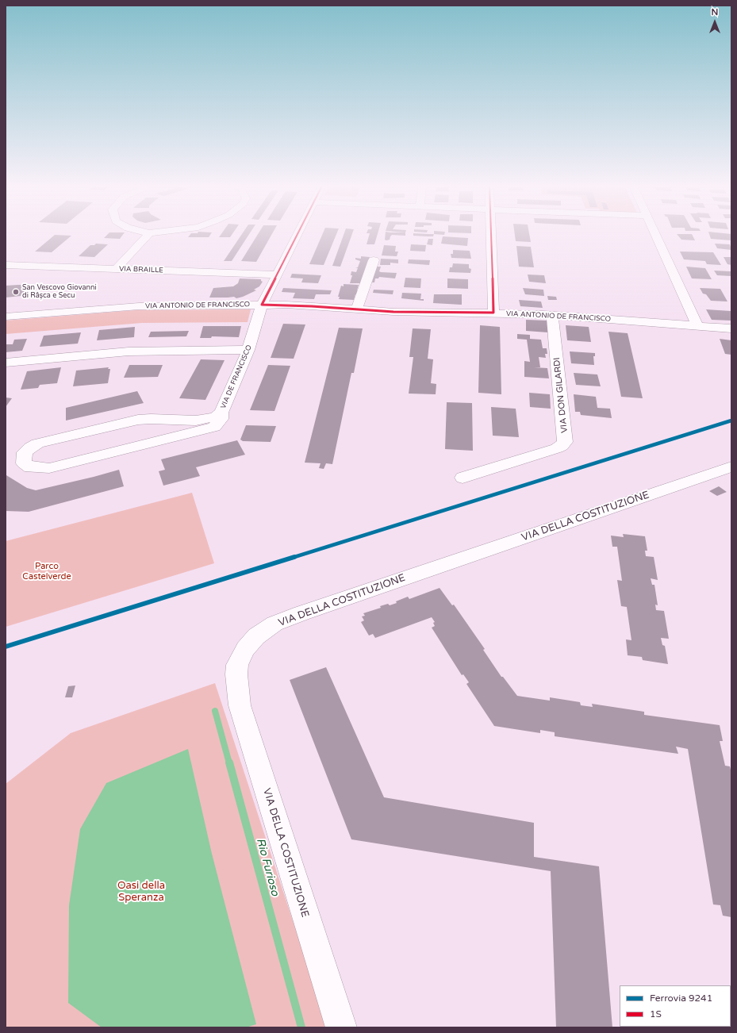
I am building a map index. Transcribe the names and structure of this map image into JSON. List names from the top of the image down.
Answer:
{
  "streets": {
    "street": [
      "VIA BRAILLE",
      "VIA ANTONIO DE FRANCISCO",
      "VIA DE FRANCISCO",
      "VIA DON GILARDI",
      "VIA DELLA COSTITUZIONE"
    ]
  },
  "crossings": [
    ["VIA BRAILLE", "VIA DE FRANCISCO"],
    ["VIA ANTONIO DE FRANCISCO", "VIA DE FRANCISCO"],
    ["VIA ANTONIO DE FRANCISCO", "VIA DON GILARDI"]
  ],
  "water": ["Rio Furioso"],
  "parks": ["Parco Castelverde", "Oasi della Speranza"],
  "places": ["San Vescovo Giovanni di Râșca e Secu"],
  "lines": ["transit line 1S", "rail line 9241"],
  "legend": ["Ferrovia 9241", "1S"],
  "north": "top"
}
